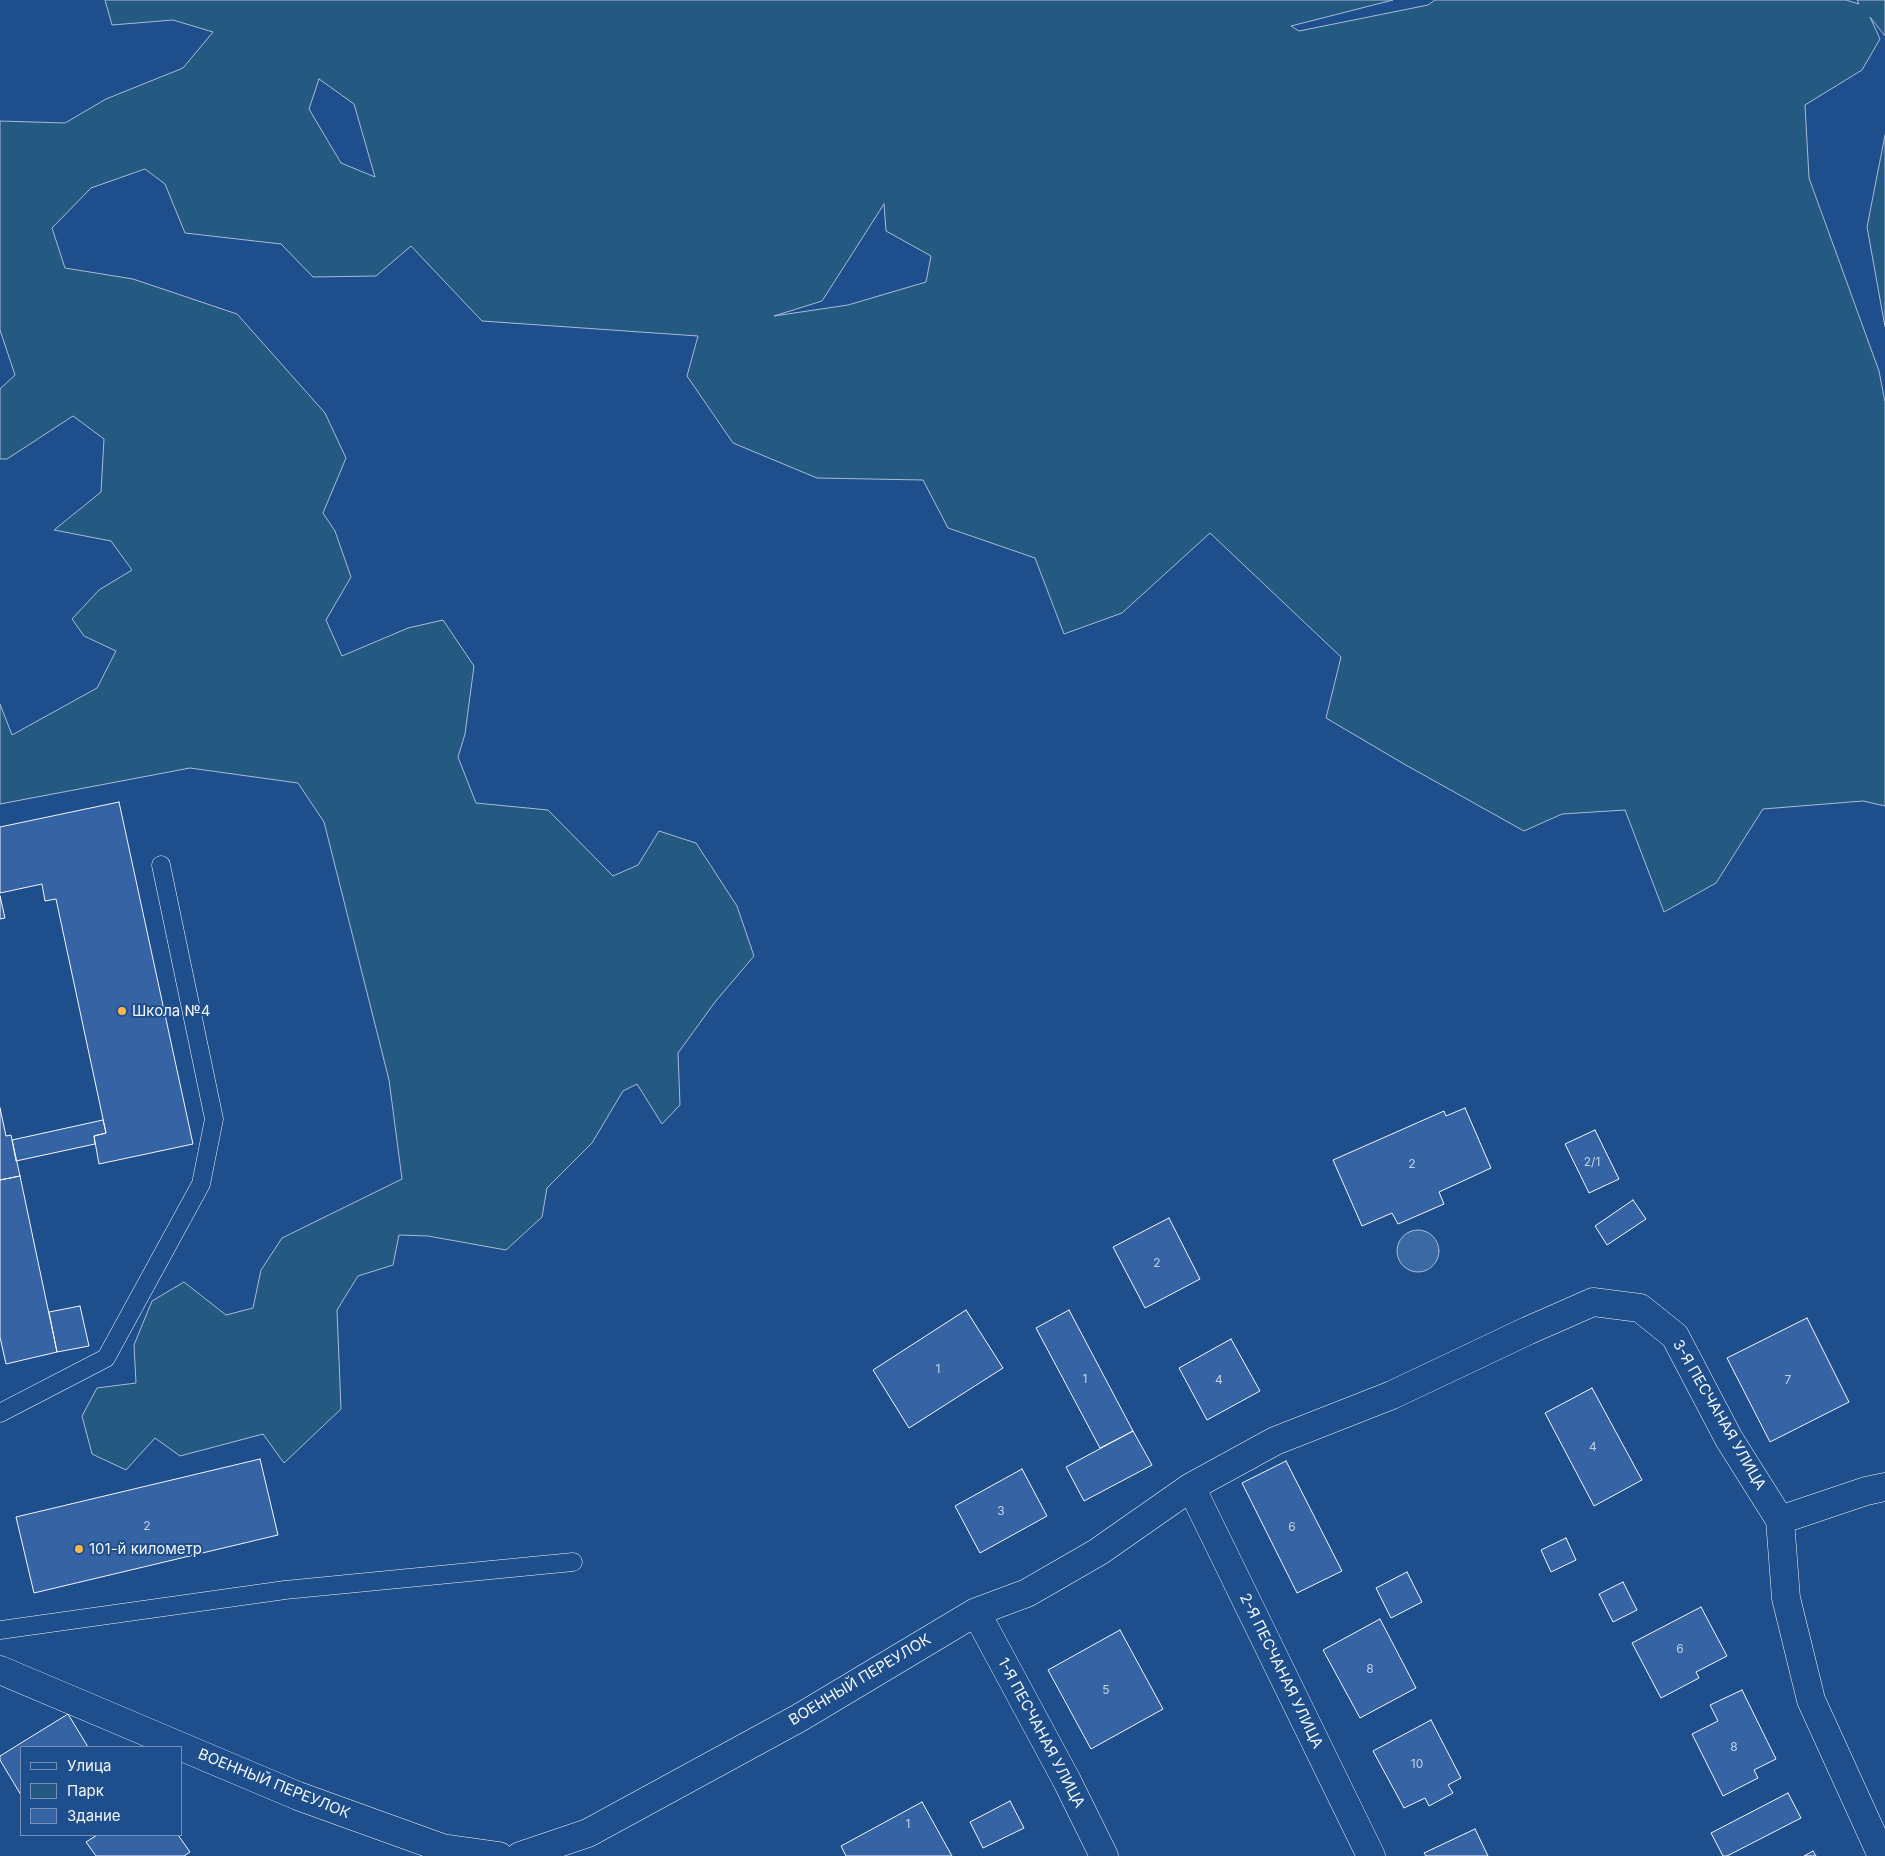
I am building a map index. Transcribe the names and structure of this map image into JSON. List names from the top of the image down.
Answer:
{
  "streets": {
    "street": [
      "3-Я ПЕСЧАНАЯ УЛИЦА",
      "2-Я ПЕСЧАНАЯ УЛИЦА",
      "ВОЕННЫЙ ПЕРЕУЛОК",
      "1-Я ПЕСЧАНАЯ УЛИЦА"
    ]
  },
  "crossings": [
    ["3-Я ПЕСЧАНАЯ УЛИЦА", "2-Я ПЕСЧАНАЯ УЛИЦА"],
    ["3-Я ПЕСЧАНАЯ УЛИЦА", "ВОЕННЫЙ ПЕРЕУЛОК"],
    ["2-Я ПЕСЧАНАЯ УЛИЦА", "ВОЕННЫЙ ПЕРЕУЛОК"],
    ["ВОЕННЫЙ ПЕРЕУЛОК", "1-Я ПЕСЧАНАЯ УЛИЦА"]
  ],
  "places": ["Школа №4", "101-й километр"],
  "house_numbers": [
    "2/1",
    "2",
    "2",
    "1",
    "1",
    "4",
    "7",
    "4",
    "3",
    "2",
    "6",
    "6",
    "8",
    "5",
    "8",
    "10",
    "1"
  ],
  "legend": ["Улица", "Парк", "Здание"]
}
